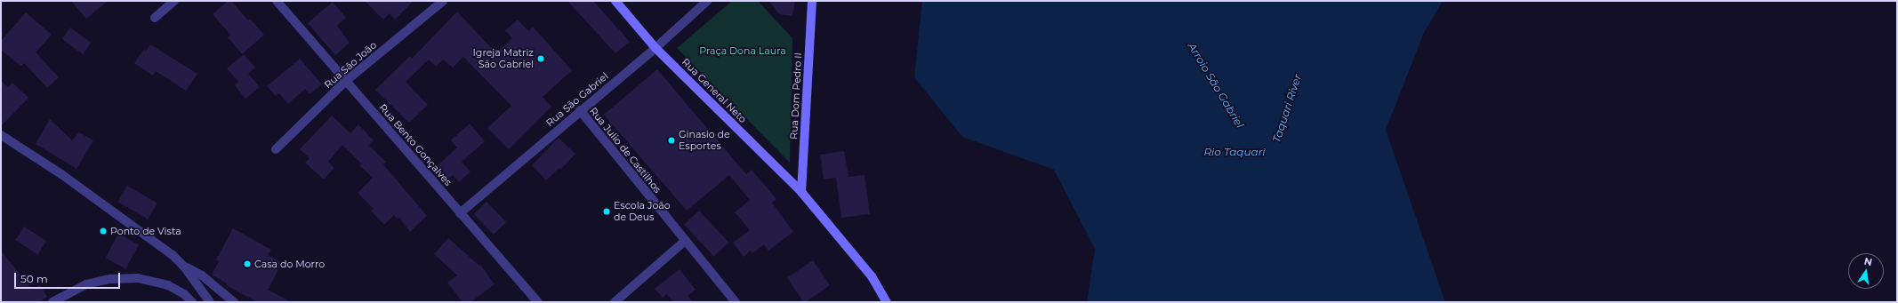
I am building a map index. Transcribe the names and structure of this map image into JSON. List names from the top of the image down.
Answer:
{
  "streets": {
    "main road": ["Rua General Neto", "Rua Dom Pedro II"],
    "street": [
      "Rua São João",
      "Rua São Gabriel",
      "Rua Bento Gonçalves",
      "Rua Julio de Castilhos"
    ]
  },
  "crossings": [
    ["Rua São João", "Rua Bento Gonçalves"],
    ["Rua General Neto", "Rua Dom Pedro II"],
    ["Rua General Neto", "Rua São Gabriel"],
    ["Rua São Gabriel", "Rua Bento Gonçalves"],
    ["Rua São Gabriel", "Rua Julio de Castilhos"]
  ],
  "water": ["Arroio São Gabriel", "Taquari River", "Rio Taquari"],
  "parks": ["Praça Dona Laura"],
  "places": [
    "Igreja Matriz São Gabriel",
    "Ginasio de Esportes",
    "Escola João de Deus",
    "Ponto de Vista",
    "Casa do Morro"
  ],
  "scale_bar": "50 m",
  "north": "top"
}
